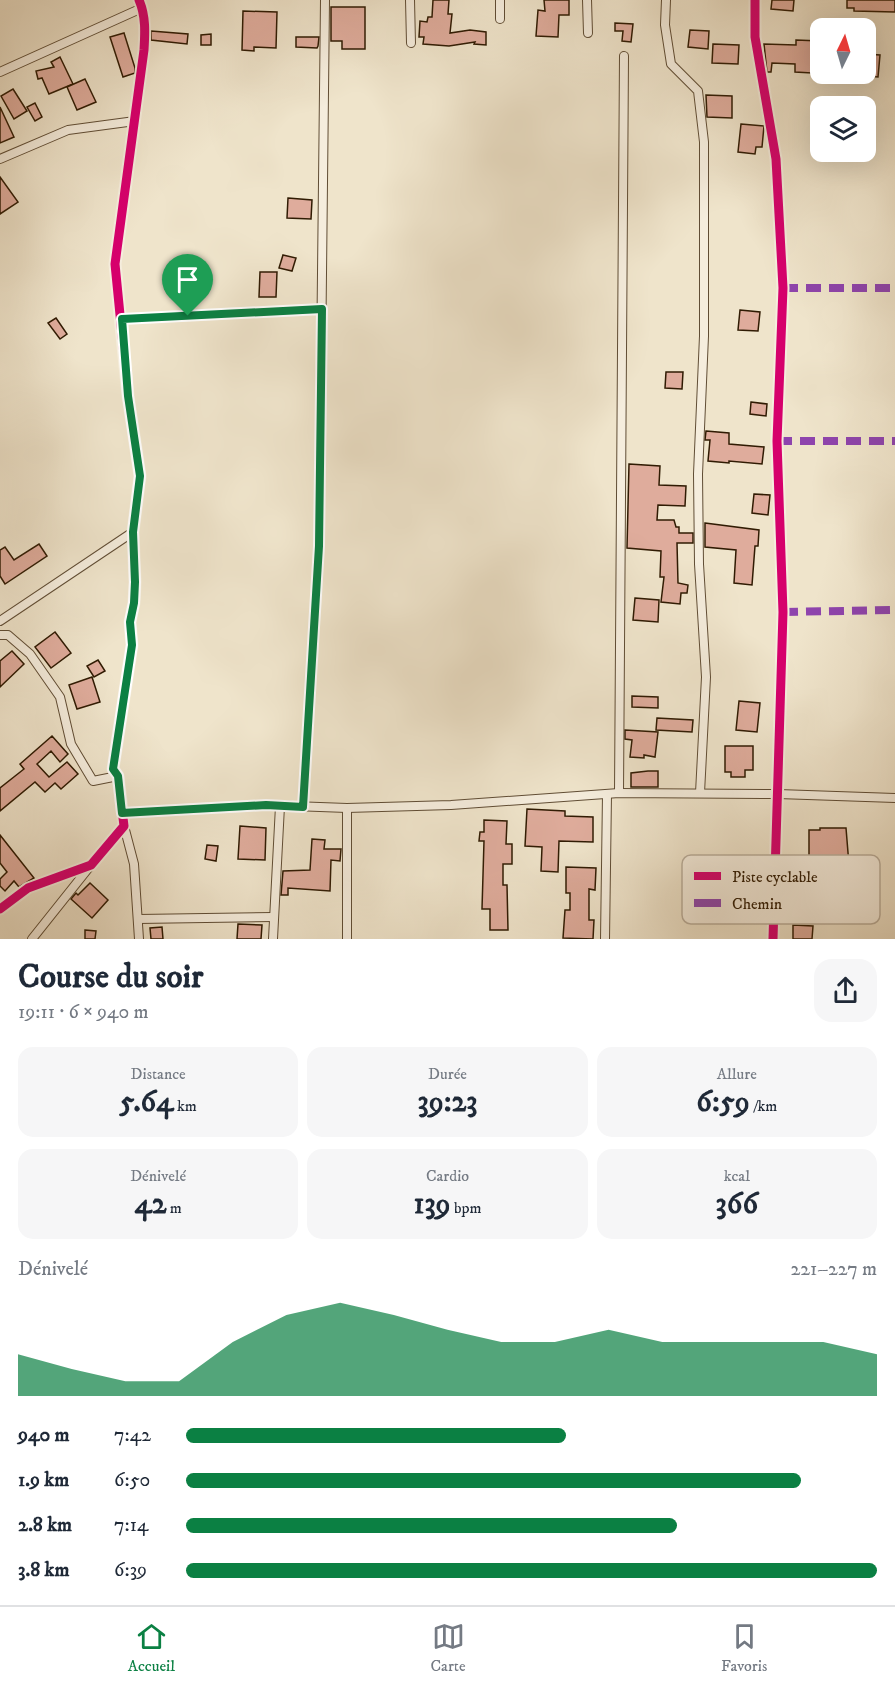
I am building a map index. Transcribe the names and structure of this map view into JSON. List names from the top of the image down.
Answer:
{
  "legend": ["Piste cyclable", "Chemin"],
  "north": "top",
  "page": {
    "heading": ["Course du soir", "19:11 · 6 × 940 m"],
    "stats": [
      ["Distance", "5.64 km"],
      ["Durée", "39:23"],
      ["Allure", "6:59 /km"],
      ["Dénivelé", "42 m"],
      ["Cardio", "139 bpm"],
      ["kcal", "366"]
    ],
    "chart": ["Dénivelé", "221–227 m"],
    "list": [
      {
        "name": "940 m",
        "note": "7:42"
      },
      {
        "name": "1.9 km",
        "note": "6:50"
      },
      {
        "name": "2.8 km",
        "note": "7:14"
      },
      {
        "name": "3.8 km",
        "note": "6:39"
      }
    ],
    "tabs": ["Accueil", "Carte", "Favoris"]
  }
}
